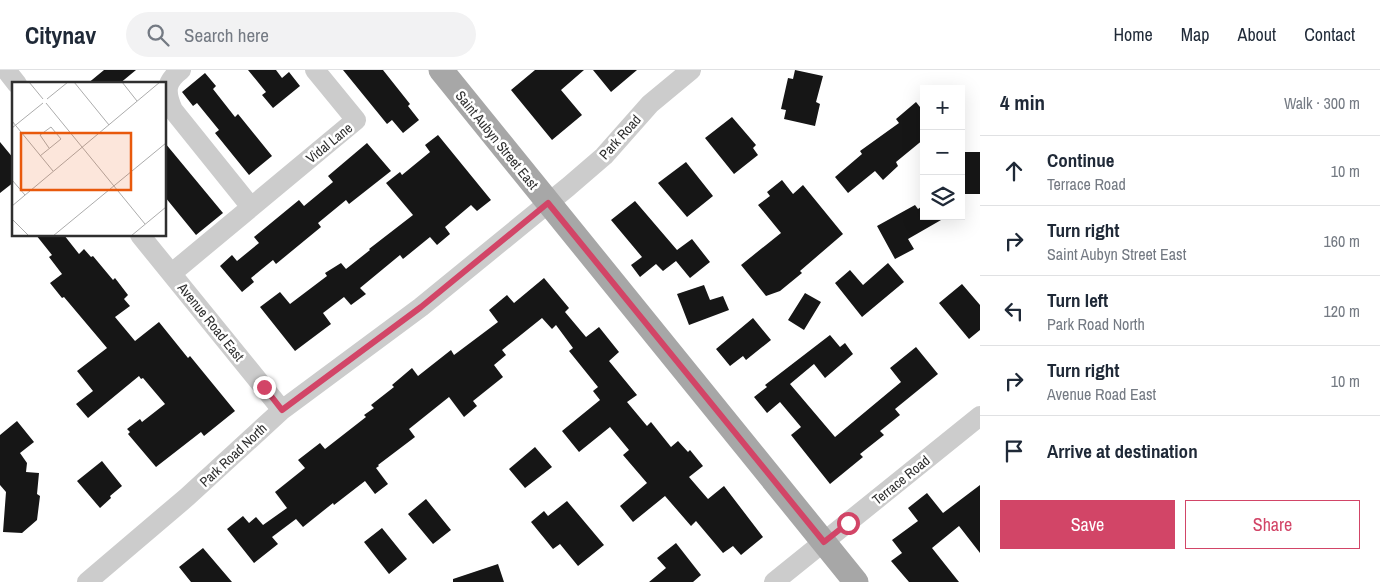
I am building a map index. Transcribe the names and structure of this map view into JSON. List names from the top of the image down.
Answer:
{
  "streets": {
    "main road": ["Saint Aubyn Street East"],
    "street": [
      "Park Road",
      "Vidal Lane",
      "Avenue Road East",
      "Park Road North",
      "Terrace Road"
    ]
  },
  "crossings": [
    ["Park Road", "Saint Aubyn Street East"],
    ["Park Road", "Park Road North"],
    ["Saint Aubyn Street East", "Park Road North"],
    ["Saint Aubyn Street East", "Terrace Road"],
    ["Vidal Lane", "Avenue Road East"],
    ["Avenue Road East", "Park Road North"]
  ],
  "page": {
    "header": "Citynav",
    "search": "Search here",
    "nav": [
      "Home",
      "Map",
      "About",
      "Contact"
    ],
    "heading": ["4 min", "Walk · 300 m"],
    "map_buttons": ["+", "−"],
    "list": [
      ["Continue", "Terrace Road", "10 m"],
      ["Turn right", "Saint Aubyn Street East", "160 m"],
      ["Turn left", "Park Road North", "120 m"],
      ["Turn right", "Avenue Road East", "10 m"],
      "Arrive at destination"
    ],
    "buttons": ["Save", "Share"]
  }
}
